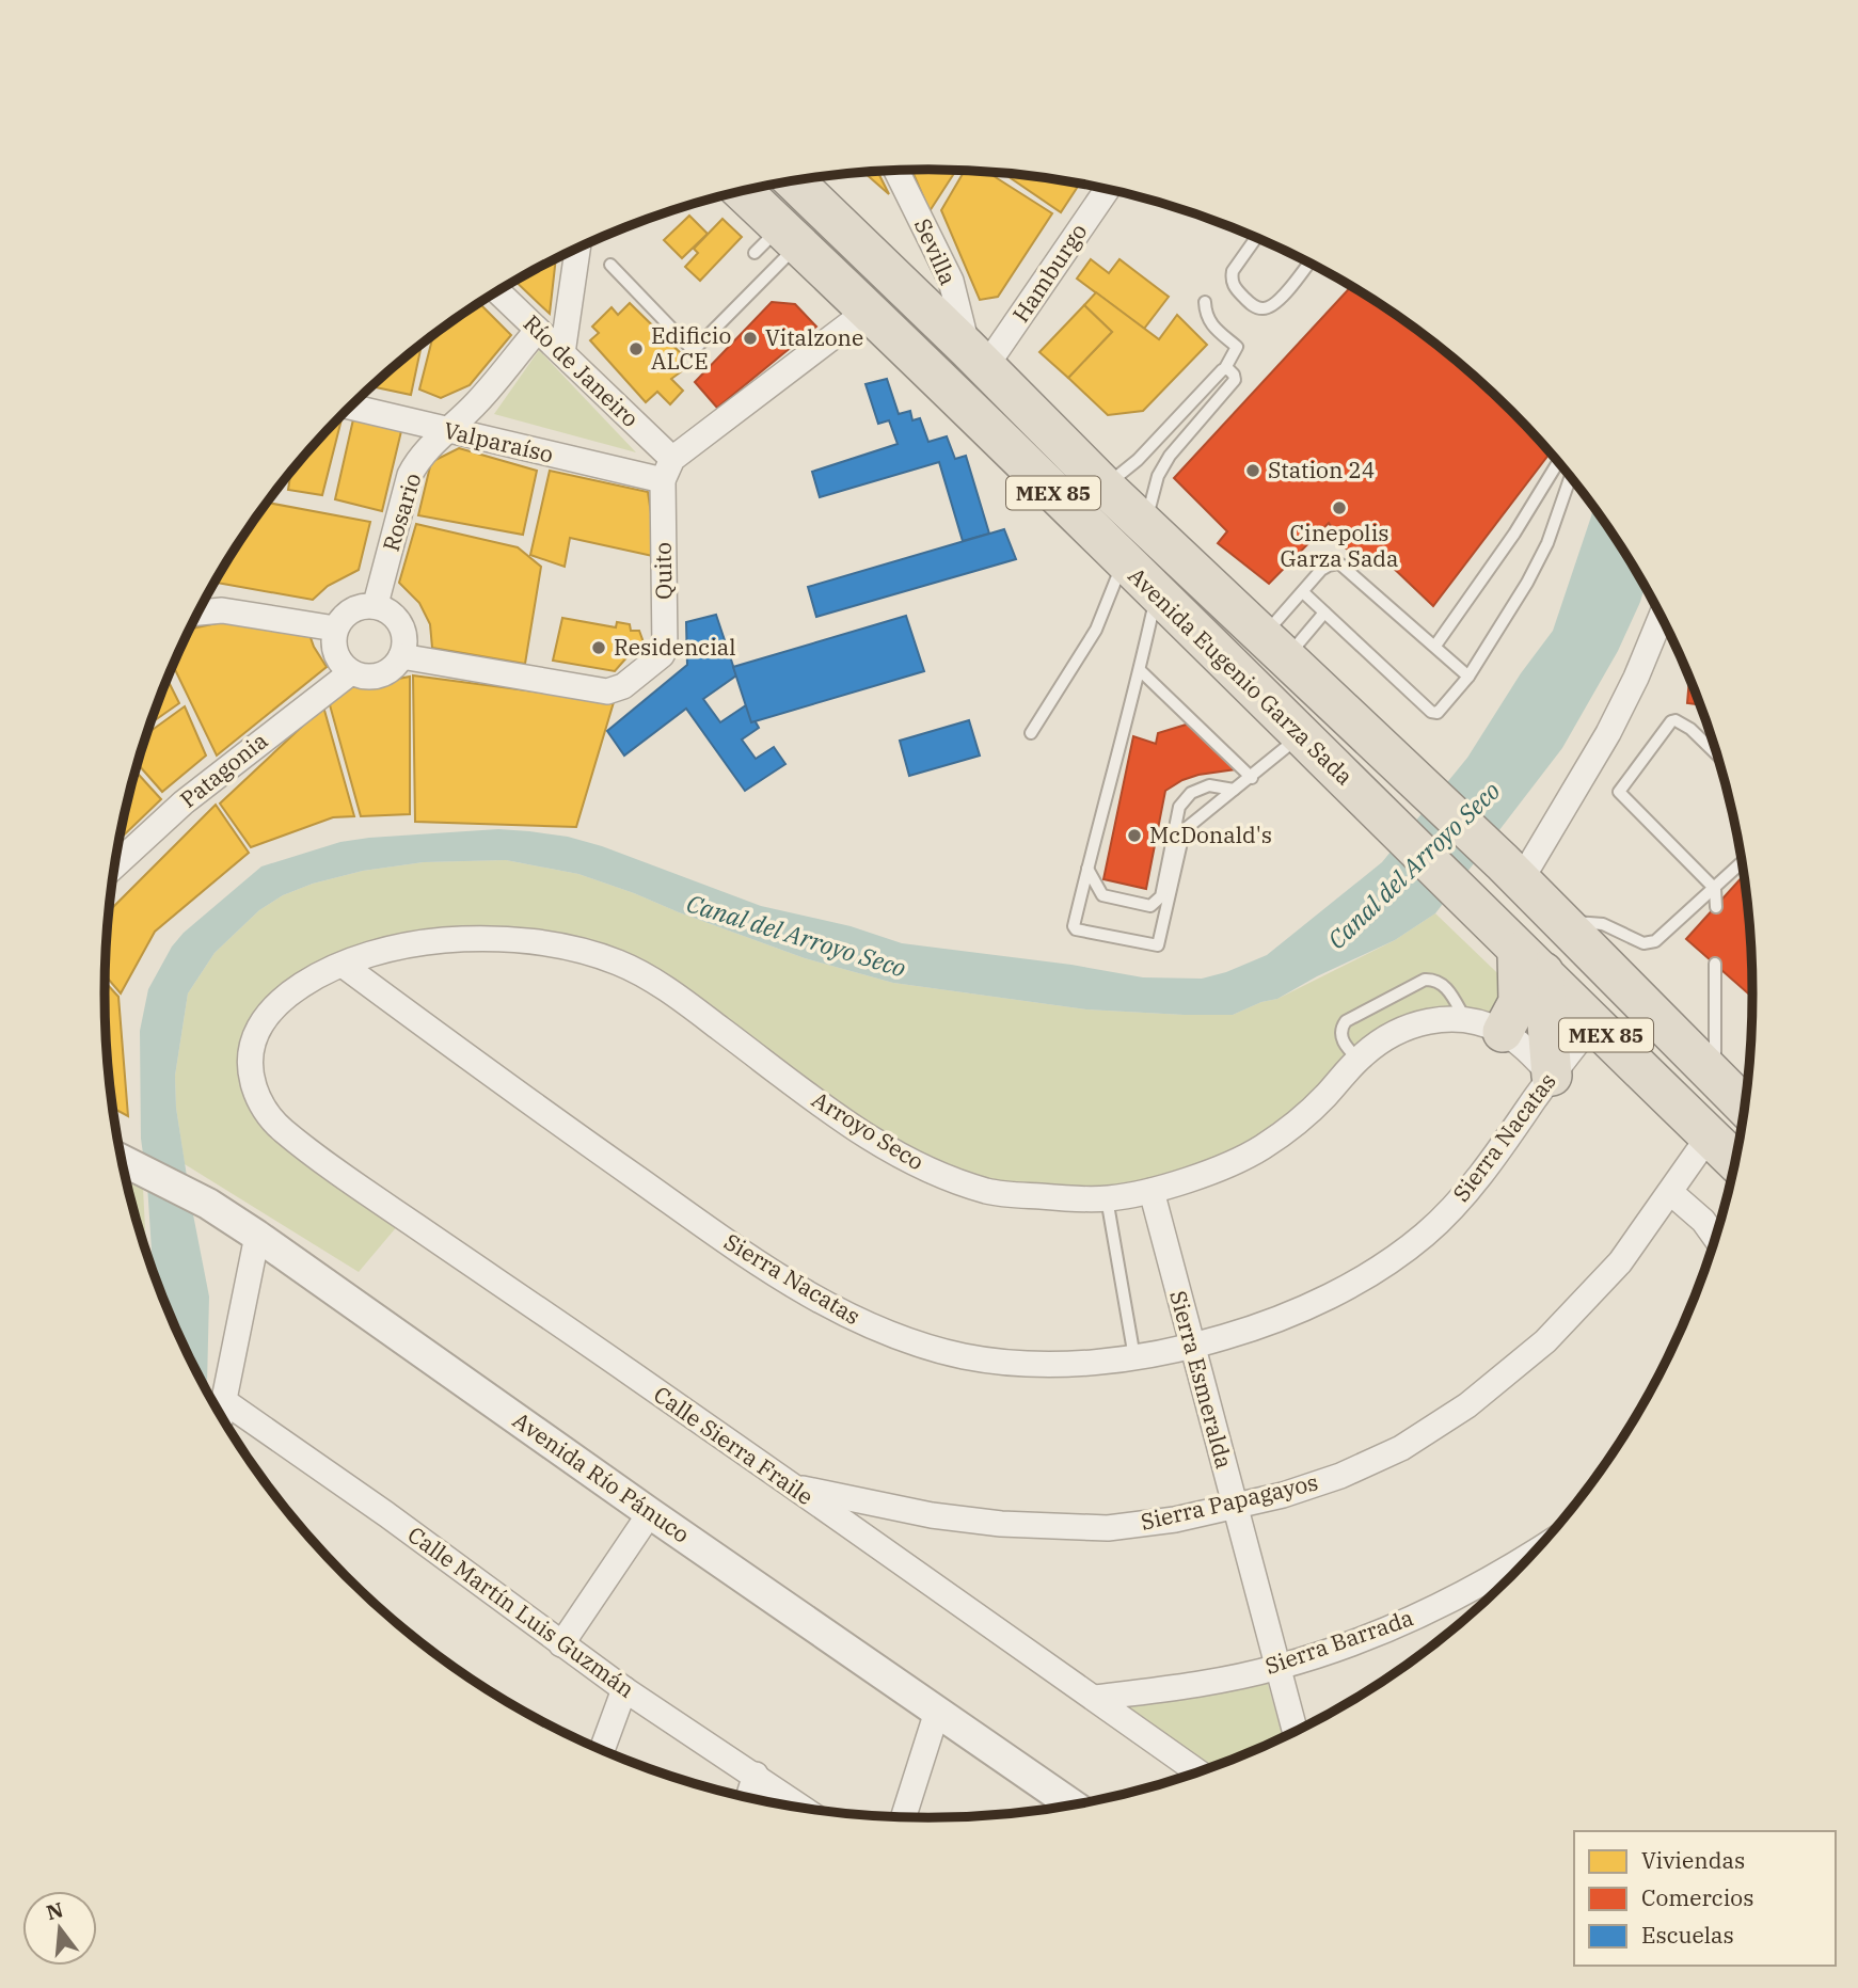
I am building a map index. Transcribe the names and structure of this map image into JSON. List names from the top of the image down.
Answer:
{
  "streets": {
    "highway": ["MEX 85", "Avenida Eugenio Garza Sada"],
    "street": [
      "Sevilla",
      "Hamburgo",
      "Río de Janeiro",
      "Valparaíso",
      "Rosario",
      "Quito",
      "Patagonia",
      "Arroyo Seco",
      "Sierra Nacatas",
      "Sierra Esmeralda",
      "Calle Sierra Fraile",
      "Avenida Río Pánuco",
      "Sierra Papagayos",
      "Calle Martín Luis Guzmán",
      "Sierra Barrada"
    ]
  },
  "crossings": [
    ["Sevilla", "Hamburgo"],
    ["Sevilla", "Avenida Eugenio Garza Sada"],
    ["Hamburgo", "Avenida Eugenio Garza Sada"],
    ["Río de Janeiro", "Valparaíso"],
    ["Río de Janeiro", "Rosario"],
    ["Río de Janeiro", "Quito"],
    ["Valparaíso", "Rosario"],
    ["Valparaíso", "Quito"],
    ["Rosario", "Quito"],
    ["Rosario", "Patagonia"],
    ["Quito", "Patagonia"],
    ["Avenida Eugenio Garza Sada", "Sierra Nacatas"],
    ["Avenida Eugenio Garza Sada", "Sierra Papagayos"],
    ["Arroyo Seco", "Sierra Nacatas"],
    ["Arroyo Seco", "Sierra Esmeralda"],
    ["Arroyo Seco", "Calle Sierra Fraile"],
    ["Sierra Nacatas", "Sierra Esmeralda"],
    ["Sierra Esmeralda", "Sierra Papagayos"],
    ["Sierra Esmeralda", "Sierra Barrada"],
    ["Calle Sierra Fraile", "Sierra Papagayos"],
    ["Calle Sierra Fraile", "Sierra Barrada"]
  ],
  "water": ["Canal del Arroyo Seco"],
  "places": [
    "Vitalzone",
    "Edificio ALCE",
    "Station 24",
    "Cinepolis Garza Sada",
    "Residencial",
    "McDonald's"
  ],
  "legend": ["Viviendas", "Comercios", "Escuelas"],
  "north": "top"
}
